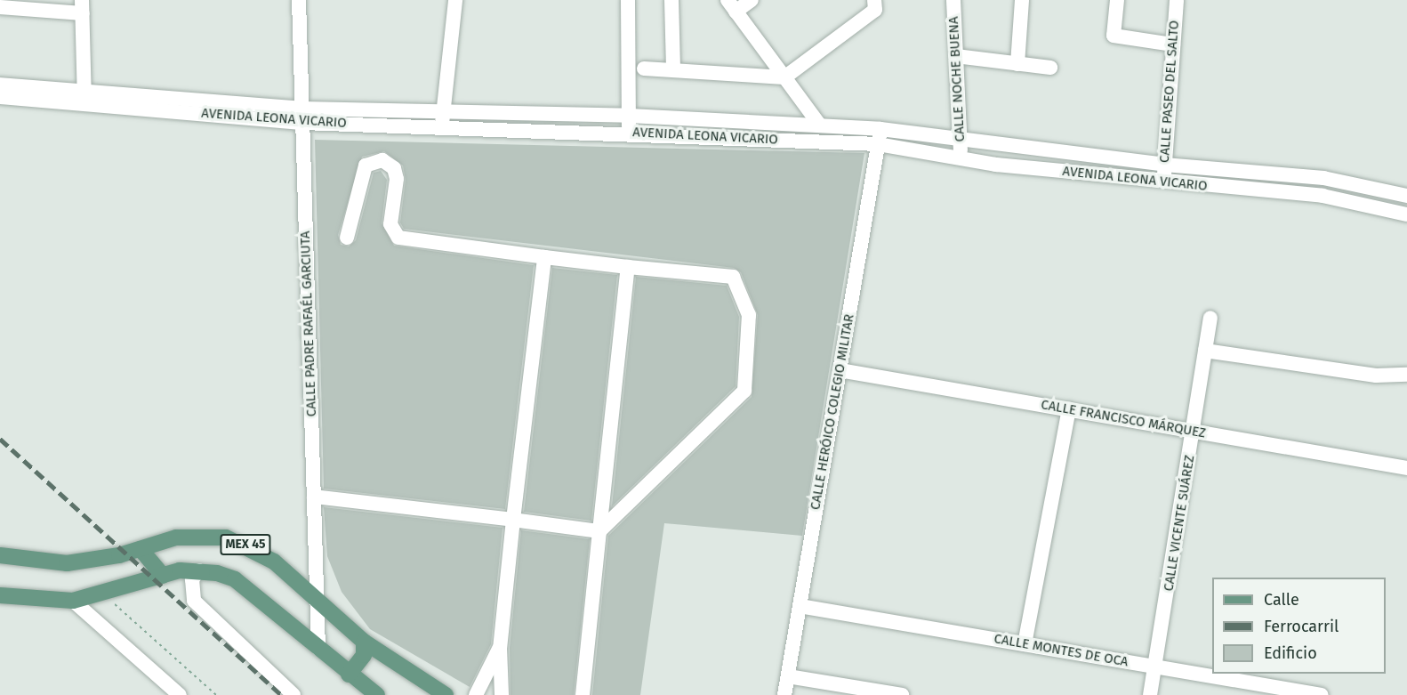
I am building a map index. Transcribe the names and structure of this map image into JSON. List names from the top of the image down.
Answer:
{
  "streets": {
    "main road": ["MEX 45"],
    "street": [
      "CALLE NOCHE BUENA",
      "CALLE PASEO DEL SALTO",
      "AVENIDA LEONA VICARIO",
      "CALLE PADRE RAFAÉL GARCIUTA",
      "CALLE HERÓICO COLEGIO MILITAR",
      "CALLE FRANCISCO MÁRQUEZ",
      "CALLE VICENTE SUÁREZ",
      "CALLE MONTES DE OCA"
    ]
  },
  "crossings": [
    ["CALLE NOCHE BUENA", "AVENIDA LEONA VICARIO"],
    ["CALLE PASEO DEL SALTO", "AVENIDA LEONA VICARIO"],
    ["AVENIDA LEONA VICARIO", "CALLE PADRE RAFAÉL GARCIUTA"],
    ["AVENIDA LEONA VICARIO", "CALLE HERÓICO COLEGIO MILITAR"],
    ["CALLE PADRE RAFAÉL GARCIUTA", "MEX 45"],
    ["CALLE HERÓICO COLEGIO MILITAR", "CALLE FRANCISCO MÁRQUEZ"],
    ["CALLE HERÓICO COLEGIO MILITAR", "CALLE MONTES DE OCA"],
    ["CALLE FRANCISCO MÁRQUEZ", "CALLE VICENTE SUÁREZ"],
    ["CALLE VICENTE SUÁREZ", "CALLE MONTES DE OCA"]
  ],
  "legend": ["Calle", "Ferrocarril", "Edificio"]
}
